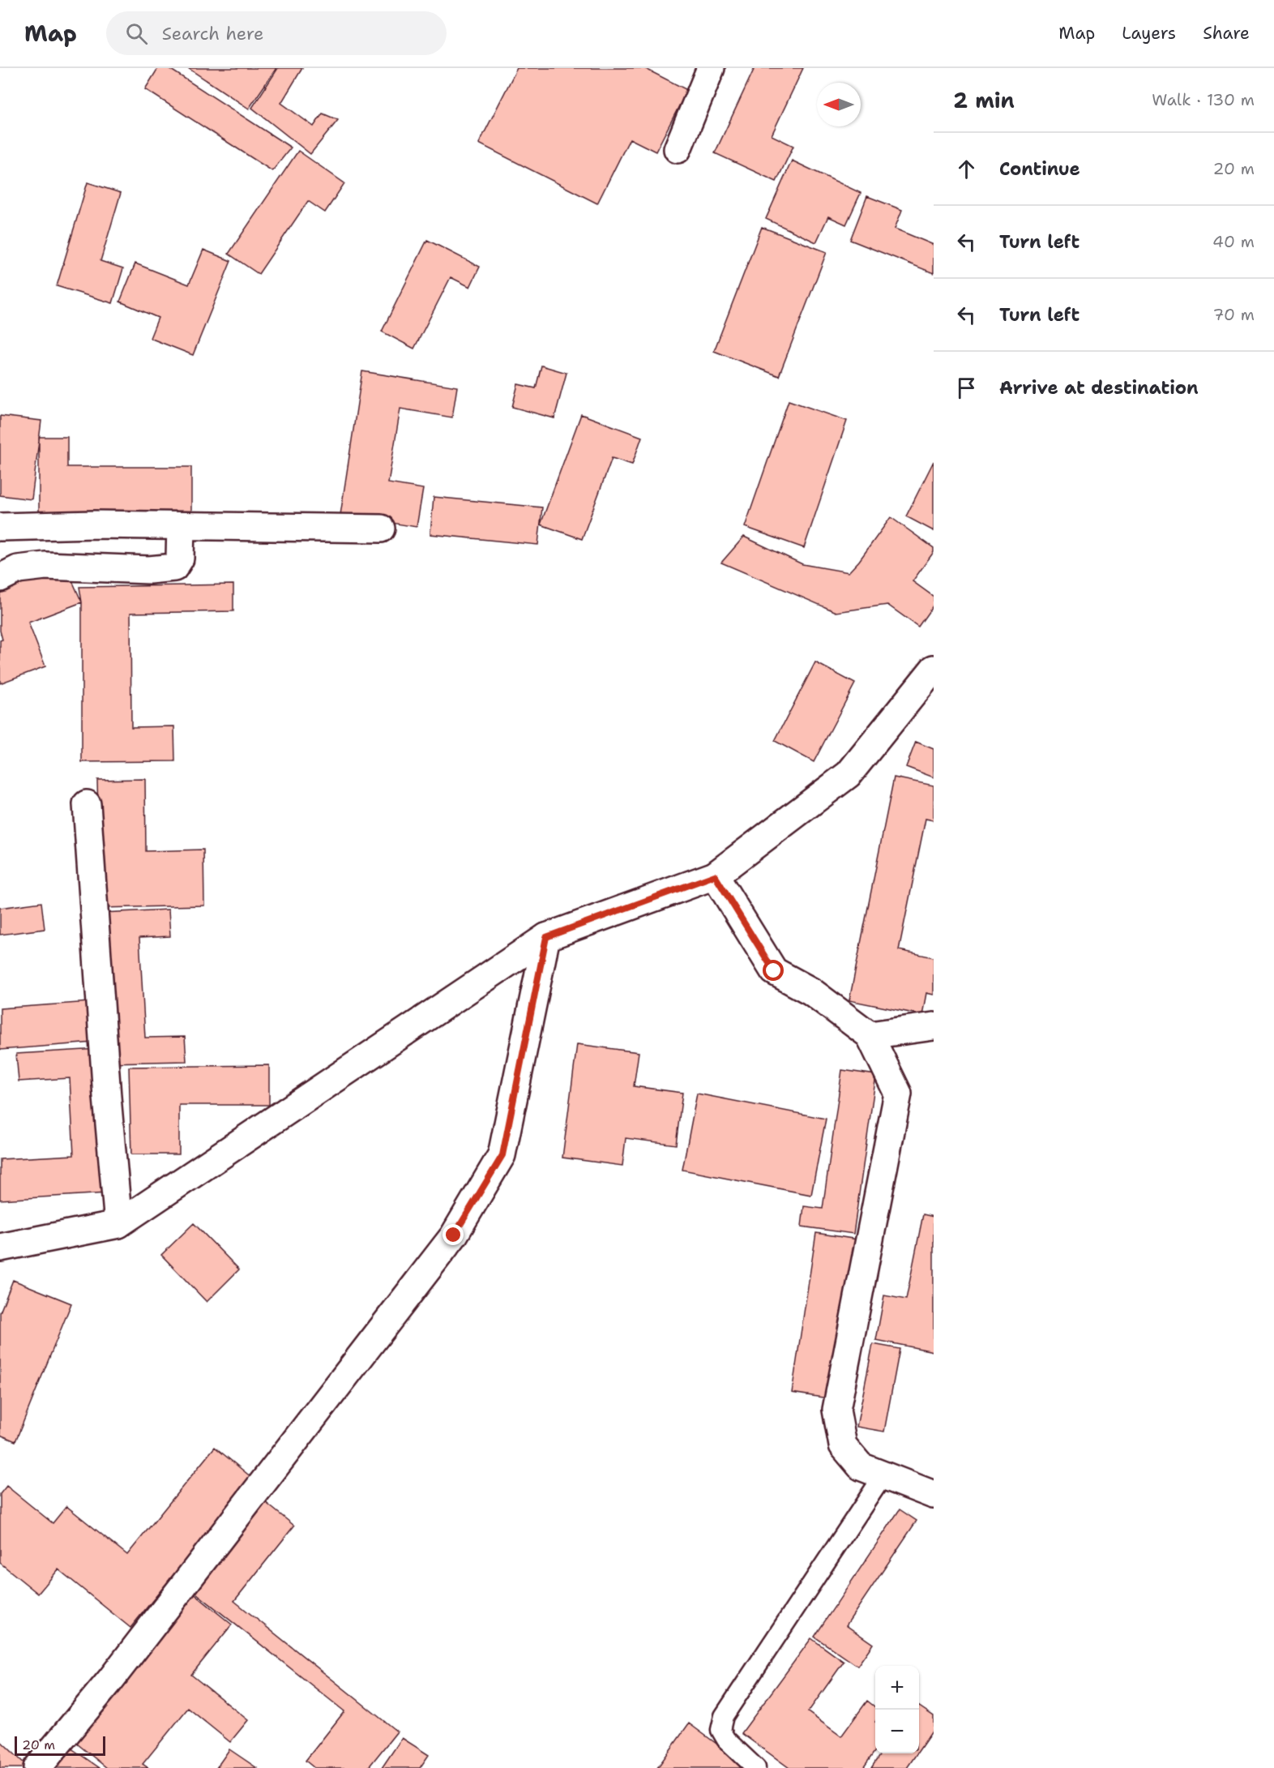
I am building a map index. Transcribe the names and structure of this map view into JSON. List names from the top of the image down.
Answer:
{
  "scale_bar": "20 m",
  "north": "left",
  "page": {
    "header": "Map",
    "search": "Search here",
    "nav": ["Map", "Layers", "Share"],
    "heading": ["2 min", "Walk · 130 m"],
    "list": [
      ["Continue", "20 m"],
      ["Turn left", "40 m"],
      ["Turn left", "70 m"],
      "Arrive at destination"
    ],
    "map_buttons": ["+", "−"],
    "scale": "20 m"
  }
}
